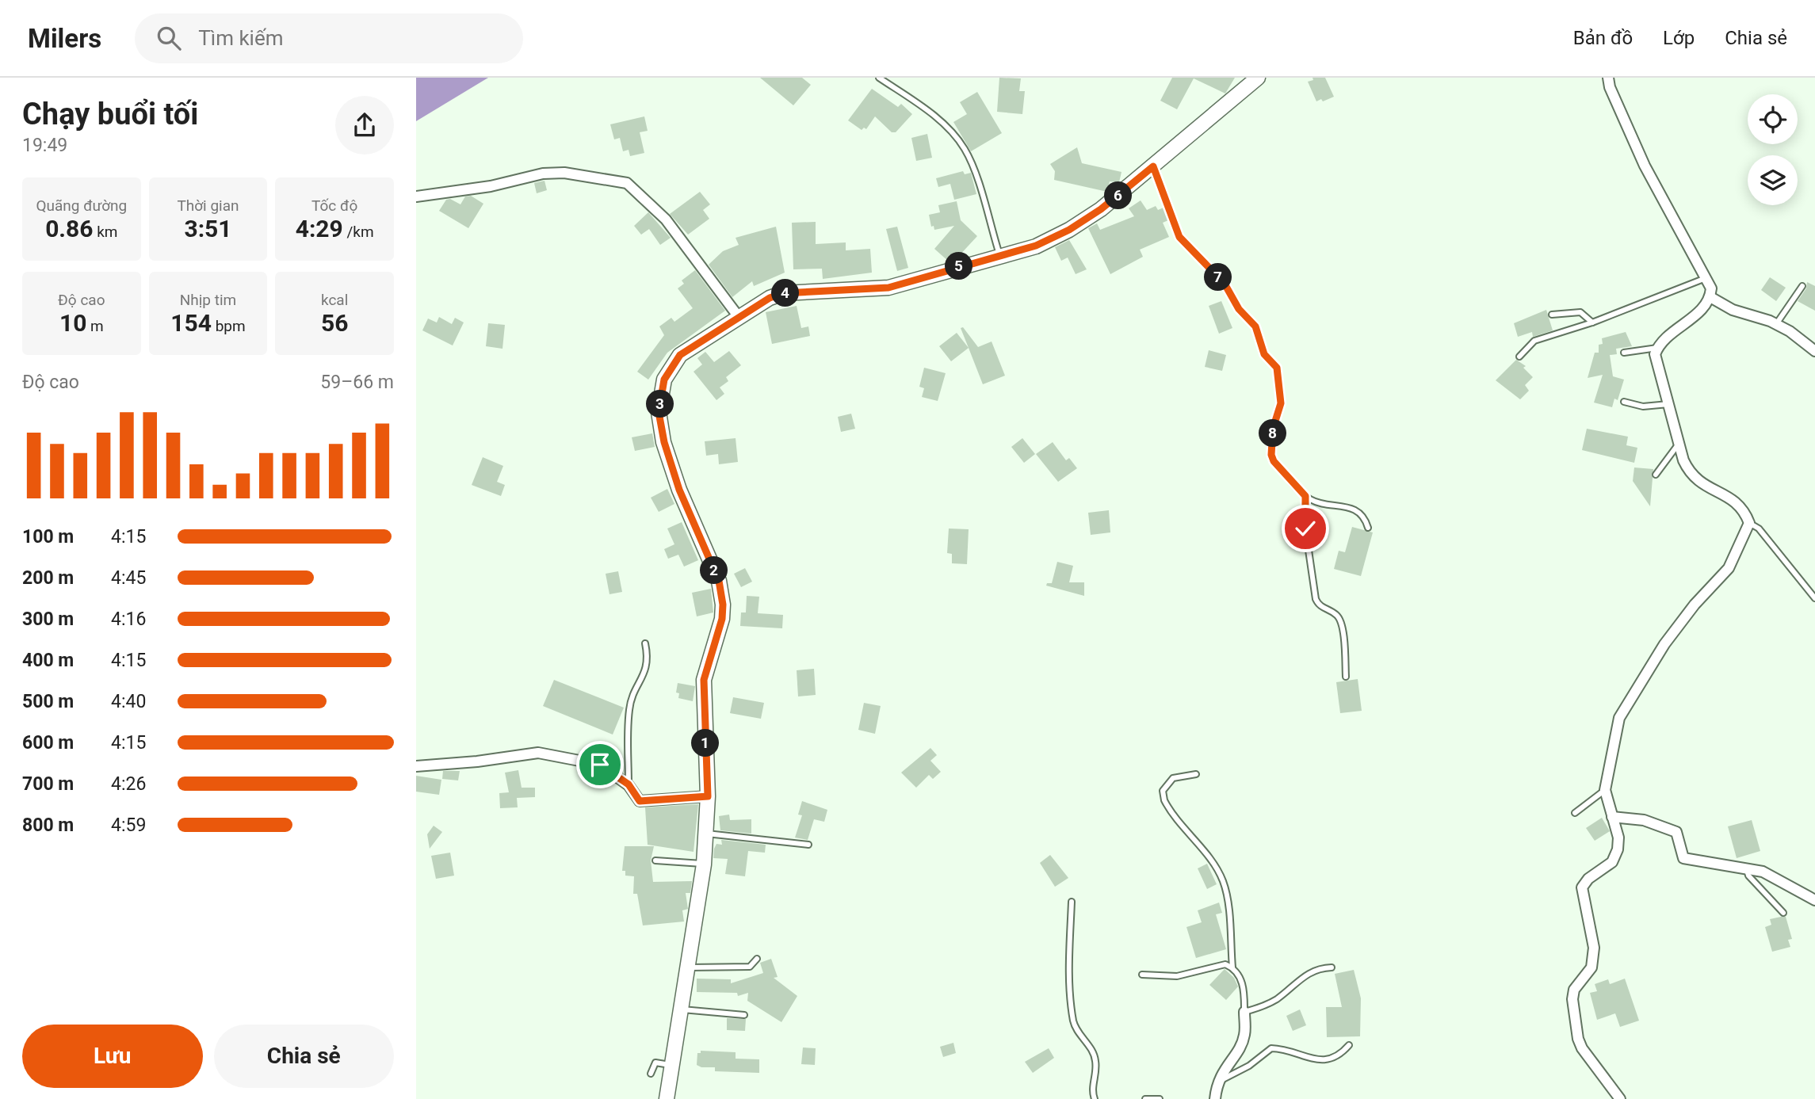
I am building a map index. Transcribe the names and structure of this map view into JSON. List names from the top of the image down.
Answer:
{
  "page": {
    "header": "Milers",
    "search": "Tìm kiếm",
    "nav": ["Bản đồ", "Lớp", "Chia sẻ"],
    "heading": ["Chạy buổi tối", "19:49"],
    "stats": [
      ["Quãng đường", "0.86 km"],
      ["Thời gian", "3:51"],
      ["Tốc độ", "4:29 /km"],
      ["Độ cao", "10 m"],
      ["Nhịp tim", "154 bpm"],
      ["kcal", "56"]
    ],
    "pins": [
      "6",
      "5",
      "7",
      "4",
      "3",
      "8",
      "2",
      "1"
    ],
    "chart": ["Độ cao", "59–66 m"],
    "list": [
      {
        "name": "100 m",
        "note": "4:15"
      },
      {
        "name": "200 m",
        "note": "4:45"
      },
      {
        "name": "300 m",
        "note": "4:16"
      },
      {
        "name": "400 m",
        "note": "4:15"
      },
      {
        "name": "500 m",
        "note": "4:40"
      },
      {
        "name": "600 m",
        "note": "4:15"
      },
      {
        "name": "700 m",
        "note": "4:26"
      },
      {
        "name": "800 m",
        "note": "4:59"
      }
    ],
    "buttons": ["Lưu", "Chia sẻ"]
  }
}
